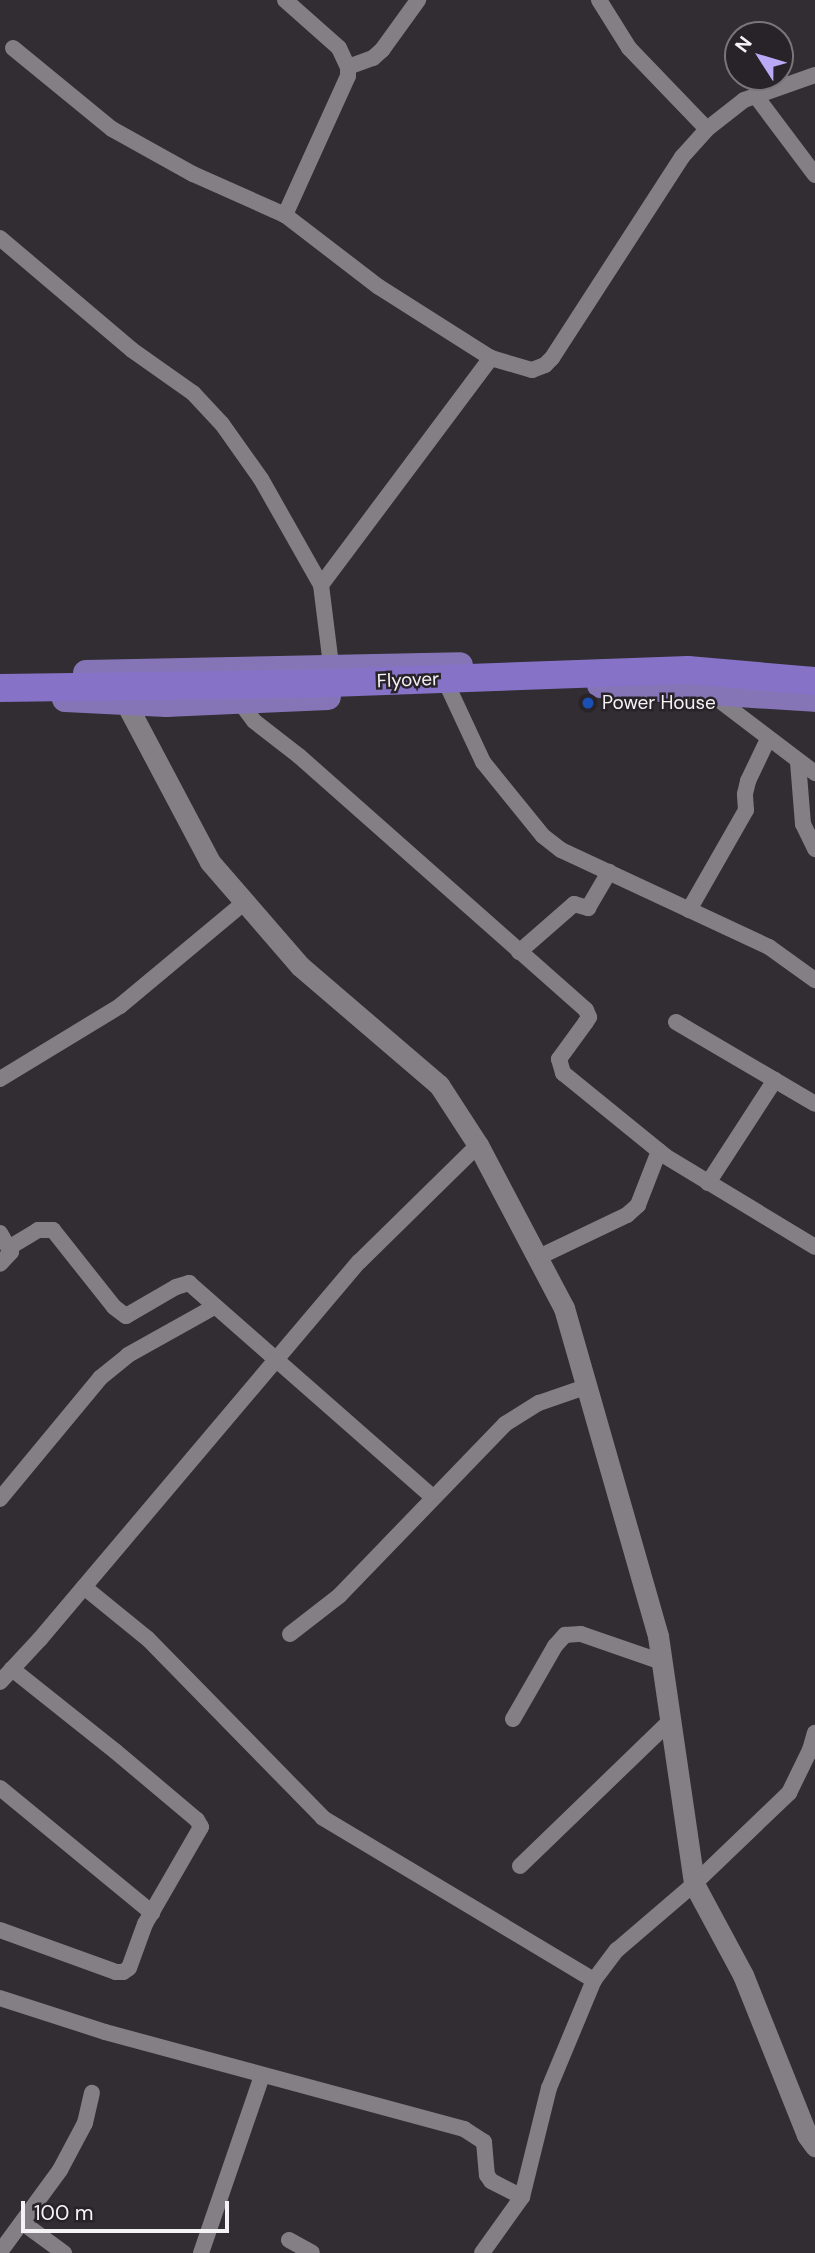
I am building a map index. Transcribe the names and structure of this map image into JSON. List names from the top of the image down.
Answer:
{
  "streets": {
    "highway": ["Flyover"]
  },
  "places": ["Power House"],
  "scale_bar": "100 m",
  "north": "top left"
}
